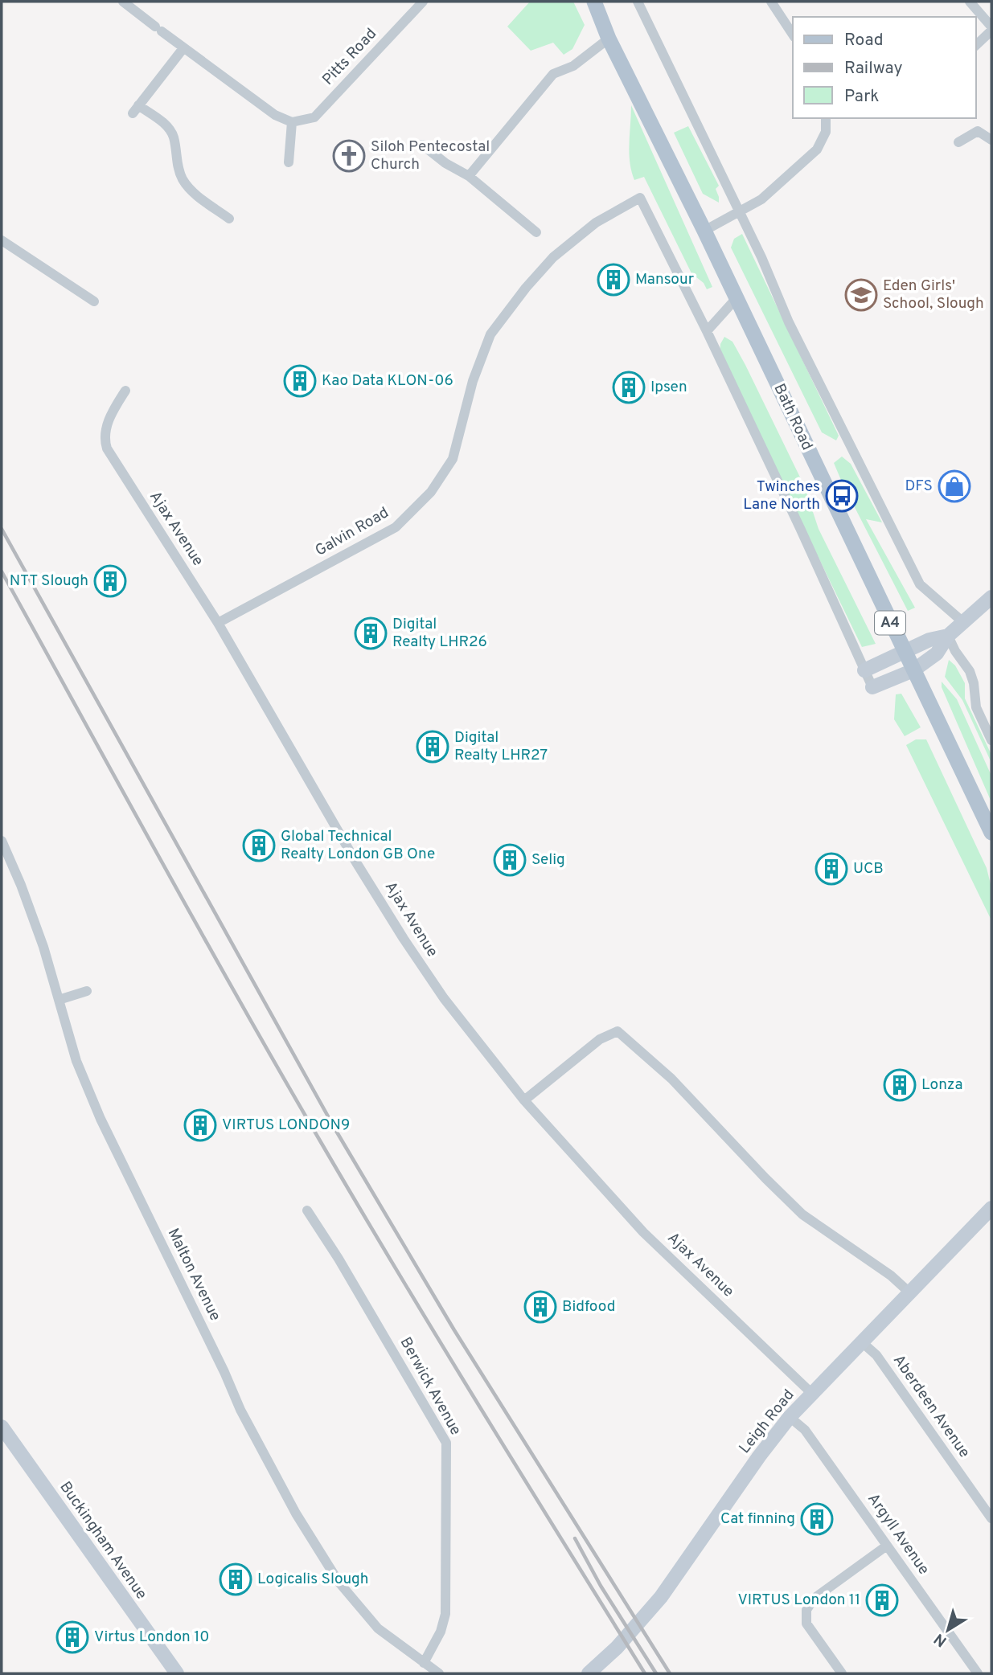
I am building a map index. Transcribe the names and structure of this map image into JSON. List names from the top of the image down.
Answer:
{
  "streets": {
    "main road": ["Bath Road", "A4"],
    "street": [
      "Pitts Road",
      "Ajax Avenue",
      "Galvin Road",
      "Malton Avenue",
      "Berwick Avenue",
      "Aberdeen Avenue",
      "Leigh Road",
      "Argyll Avenue",
      "Buckingham Avenue"
    ]
  },
  "crossings": [
    ["Ajax Avenue", "Galvin Road"],
    ["Ajax Avenue", "Leigh Road"],
    ["Malton Avenue", "Berwick Avenue"],
    ["Aberdeen Avenue", "Leigh Road"],
    ["Leigh Road", "Argyll Avenue"]
  ],
  "places": {
    "church": ["Siloh Pentecostal Church"],
    "building": [
      "Mansour",
      "Kao Data KLON-06",
      "Ipsen",
      "NTT Slough",
      "Digital Realty LHR26",
      "Digital Realty LHR27",
      "Global Technical Realty London GB One",
      "Selig",
      "UCB",
      "Lonza",
      "VIRTUS LONDON9",
      "Bidfood",
      "Cat finning",
      "Logicalis Slough",
      "VIRTUS London 11",
      "Virtus London 10"
    ],
    "school or university": ["Eden Girls' School, Slough"],
    "shop": ["DFS"],
    "bus stop": ["Twinches Lane North"]
  },
  "legend": ["Road", "Railway", "Park"],
  "north": "bottom left"
}
